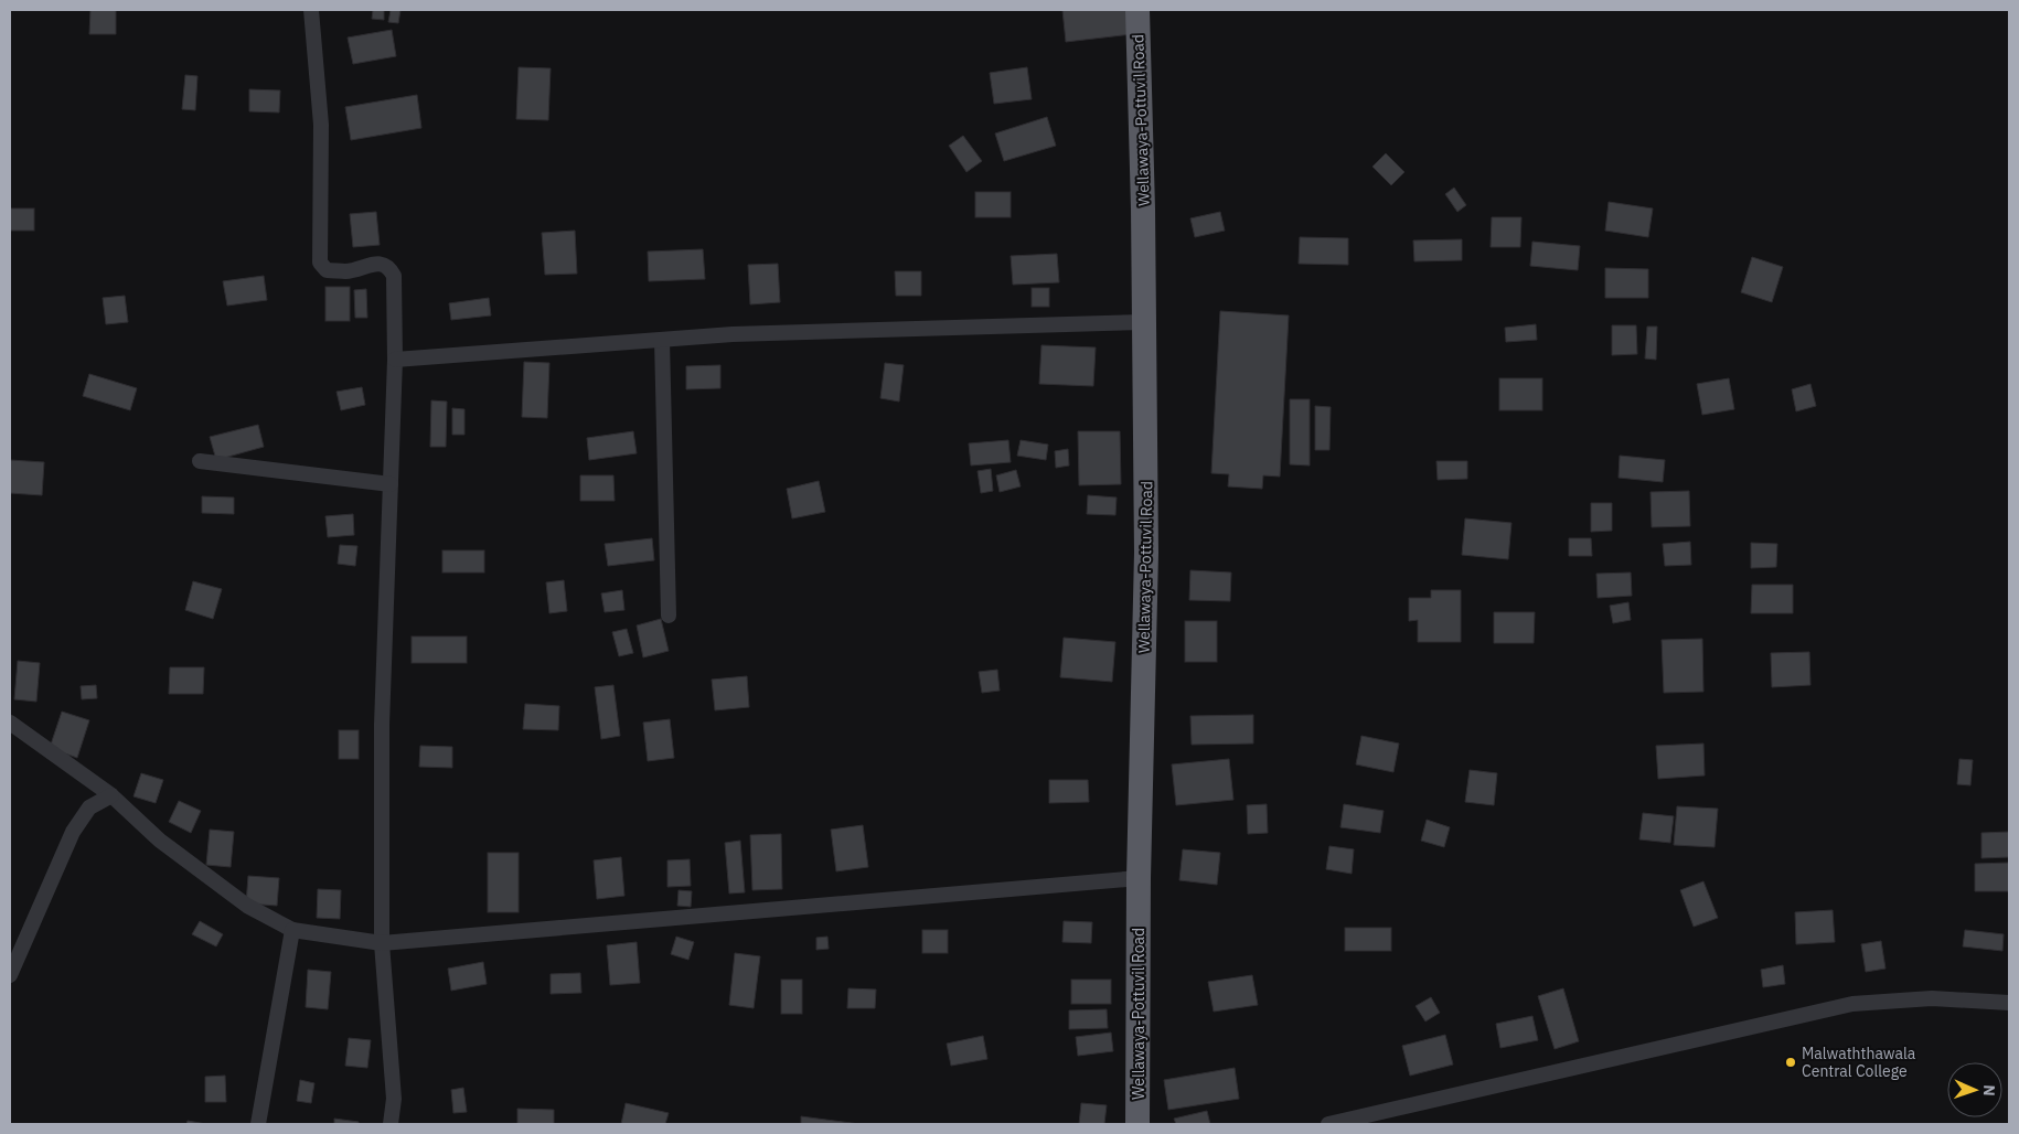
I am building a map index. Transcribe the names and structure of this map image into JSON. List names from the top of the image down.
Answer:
{
  "streets": {
    "highway": ["Wellawaya-Pottuvil Road"]
  },
  "places": ["Malwaththawala Central College"],
  "north": "right"
}
